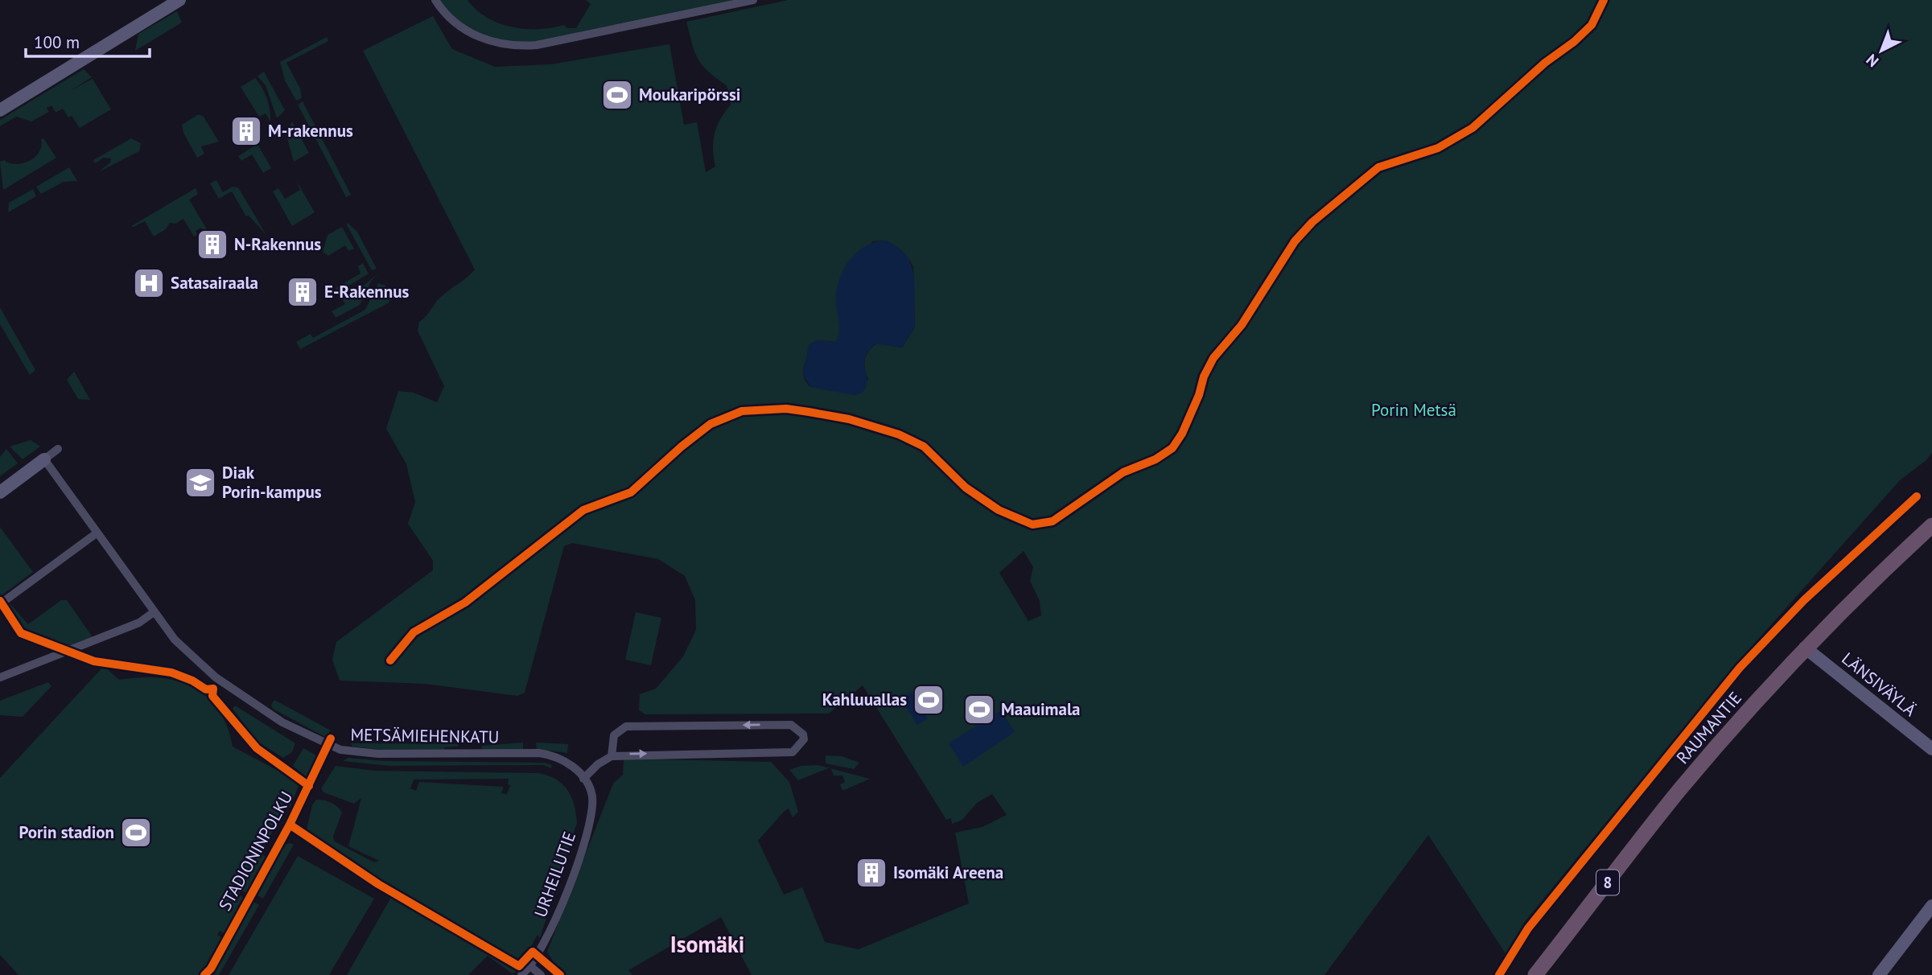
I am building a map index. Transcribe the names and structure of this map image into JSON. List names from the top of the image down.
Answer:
{
  "streets": {
    "highway": ["RAUMANTIE", "8"],
    "main road": ["LÄNSIVÄYLÄ"],
    "street": ["METSÄMIEHENKATU", "URHEILUTIE"],
    "cycle path": ["STADIONINPOLKU"]
  },
  "crossings": [
    ["LÄNSIVÄYLÄ", "RAUMANTIE"],
    ["METSÄMIEHENKATU", "URHEILUTIE"]
  ],
  "districts": ["Isomäki"],
  "parks": ["Porin Metsä"],
  "places": {
    "sports": [
      "Moukaripörssi",
      "Kahluuallas",
      "Maauimala",
      "Porin stadion"
    ],
    "building": [
      "M-rakennus",
      "N-Rakennus",
      "E-Rakennus",
      "Isomäki Areena"
    ],
    "hospital": ["Satasairaala"],
    "school or university": ["Diak Porin-kampus"]
  },
  "scale_bar": "100 m",
  "north": "bottom left"
}
